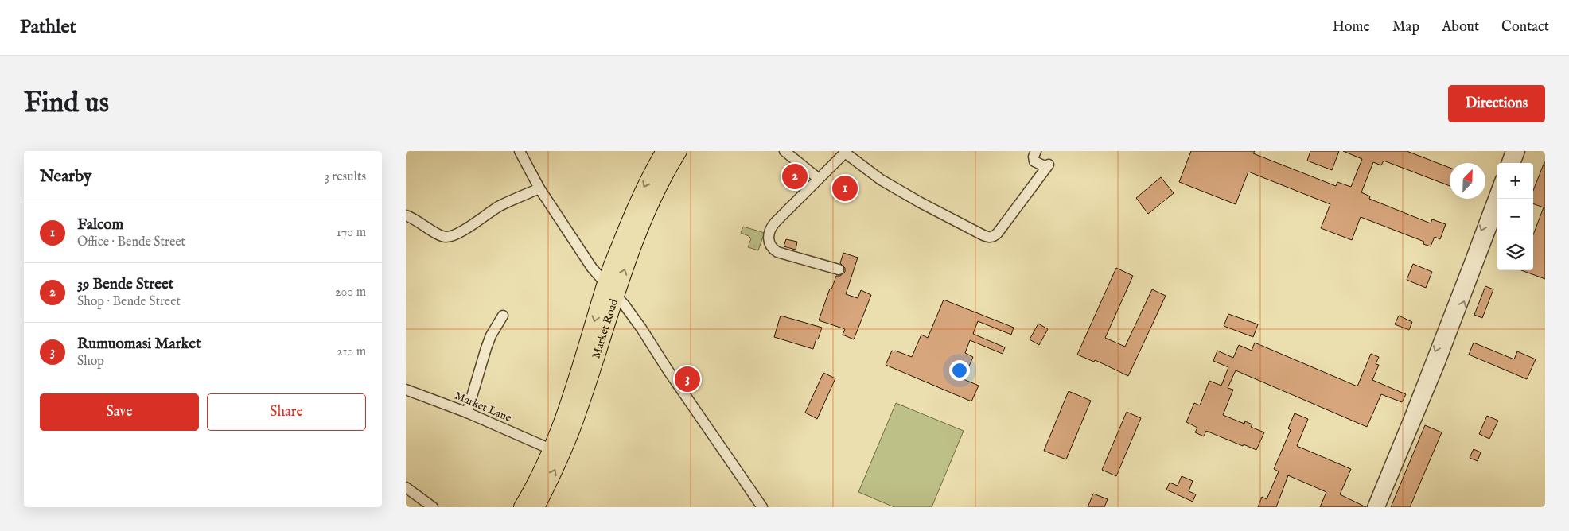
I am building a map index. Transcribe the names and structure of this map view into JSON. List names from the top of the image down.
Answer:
{
  "streets": {
    "main road": ["Market Road"],
    "street": ["Market Lane"]
  },
  "crossings": [
    ["Market Road", "Market Lane"]
  ],
  "north": "top right",
  "page": {
    "header": "Pathlet",
    "nav": [
      "Home",
      "Map",
      "About",
      "Contact"
    ],
    "buttons": [
      "Directions",
      ["Save", "Share"]
    ],
    "title": "Find us",
    "heading": ["Nearby", "3 results"],
    "pins": ["2", "1", "3"],
    "map_buttons": ["+", "−"],
    "list": [
      {
        "mark": "1",
        "name": "Falcom",
        "note": "Office · Bende Street",
        "value": "170 m"
      },
      {
        "mark": "2",
        "name": "39 Bende Street",
        "note": "Shop · Bende Street",
        "value": "200 m"
      },
      {
        "mark": "3",
        "name": "Rumuomasi Market",
        "note": "Shop",
        "value": "210 m"
      }
    ]
  }
}
